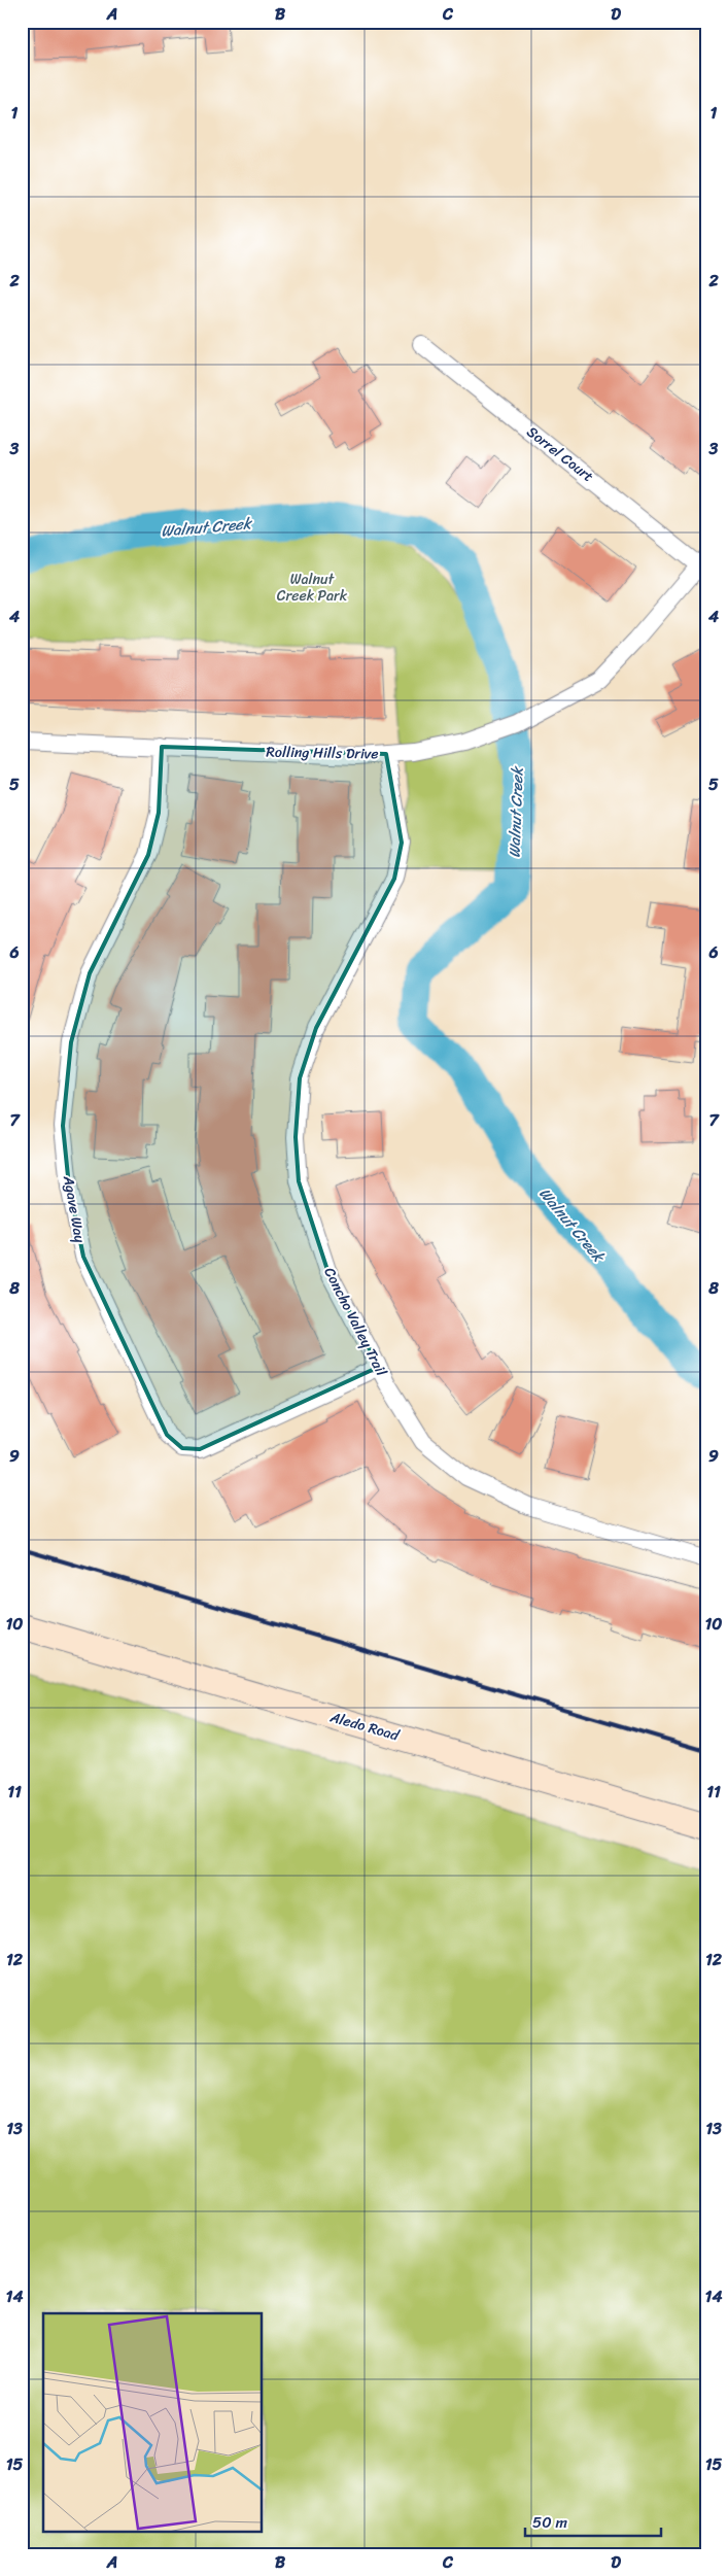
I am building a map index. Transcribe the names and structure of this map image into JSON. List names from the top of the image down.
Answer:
{
  "streets": {
    "street": [
      "Sorrel Court",
      "Rolling Hills Drive",
      "Agave Way",
      "Concho Valley Trail",
      "Aledo Road"
    ]
  },
  "crossings": [
    ["Sorrel Court", "Rolling Hills Drive"],
    ["Rolling Hills Drive", "Agave Way"],
    ["Rolling Hills Drive", "Concho Valley Trail"],
    ["Agave Way", "Concho Valley Trail"]
  ],
  "water": ["Walnut Creek"],
  "parks": ["Walnut Creek Park"],
  "scale_bar": "50 m",
  "grid": {
    "columns": [
      "A",
      "B",
      "C",
      "D"
    ],
    "rows": [
      "1",
      "2",
      "3",
      "4",
      "5",
      "6",
      "7",
      "8",
      "9",
      "10",
      "11",
      "12",
      "13",
      "14",
      "15"
    ]
  }
}
